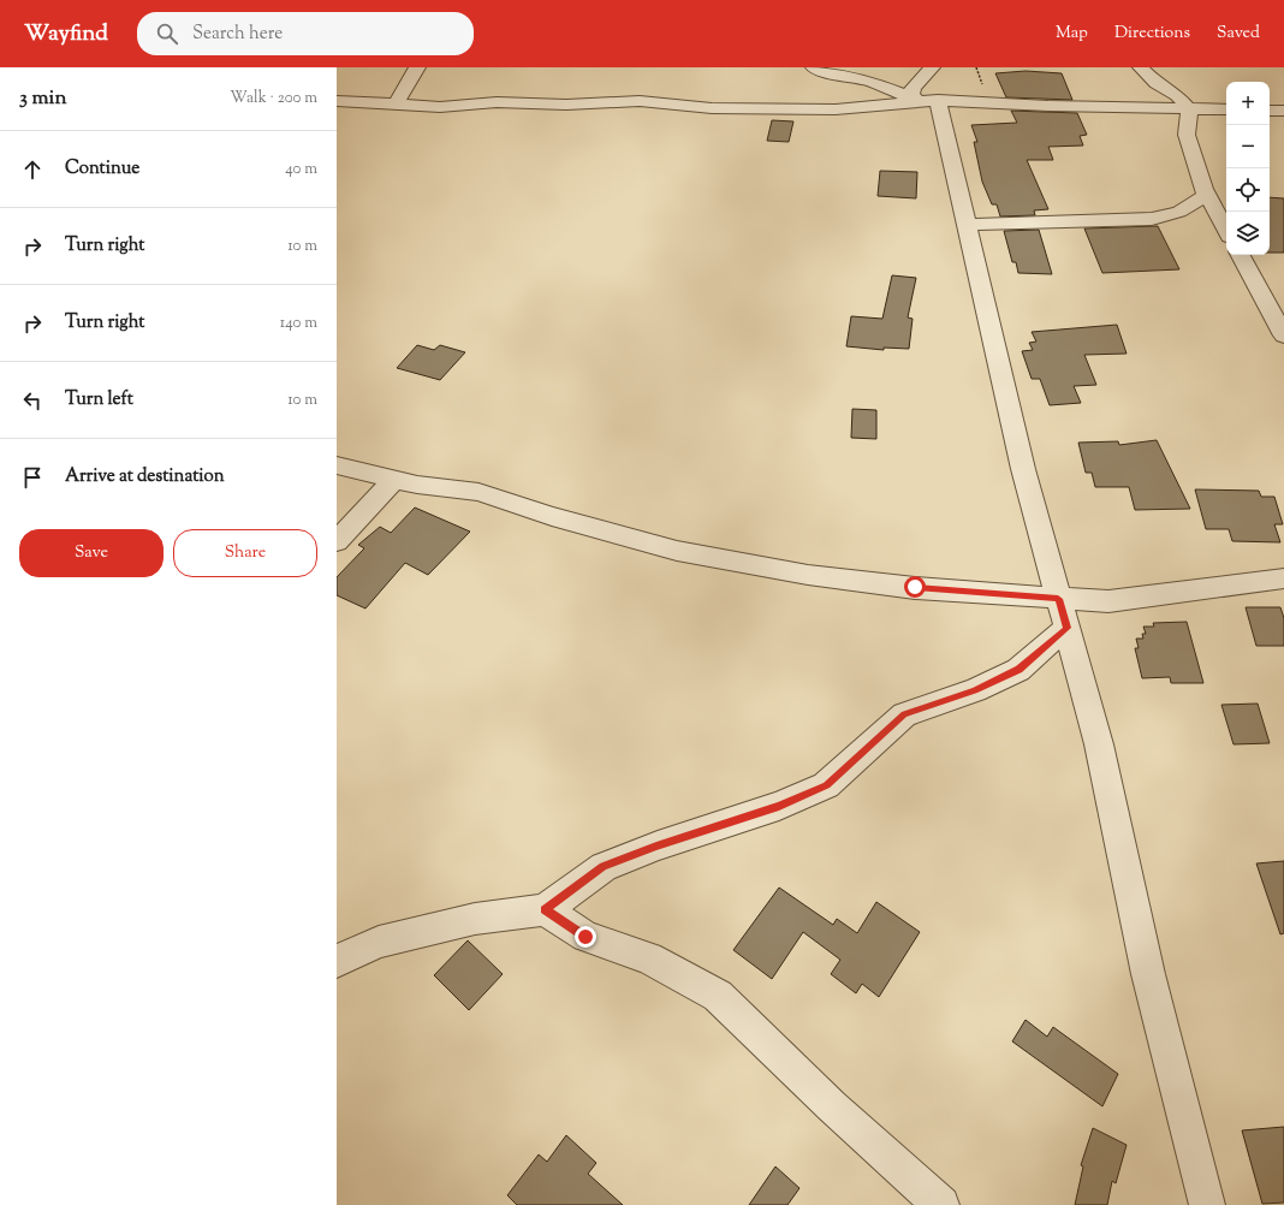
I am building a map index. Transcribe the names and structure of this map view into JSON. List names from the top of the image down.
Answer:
{
  "page": {
    "header": "Wayfind",
    "search": "Search here",
    "nav": ["Map", "Directions", "Saved"],
    "heading": ["3 min", "Walk · 200 m"],
    "map_buttons": ["+", "−"],
    "list": [
      ["Continue", "40 m"],
      ["Turn right", "10 m"],
      ["Turn right", "140 m"],
      ["Turn left", "10 m"],
      "Arrive at destination"
    ],
    "buttons": ["Save", "Share"]
  }
}
